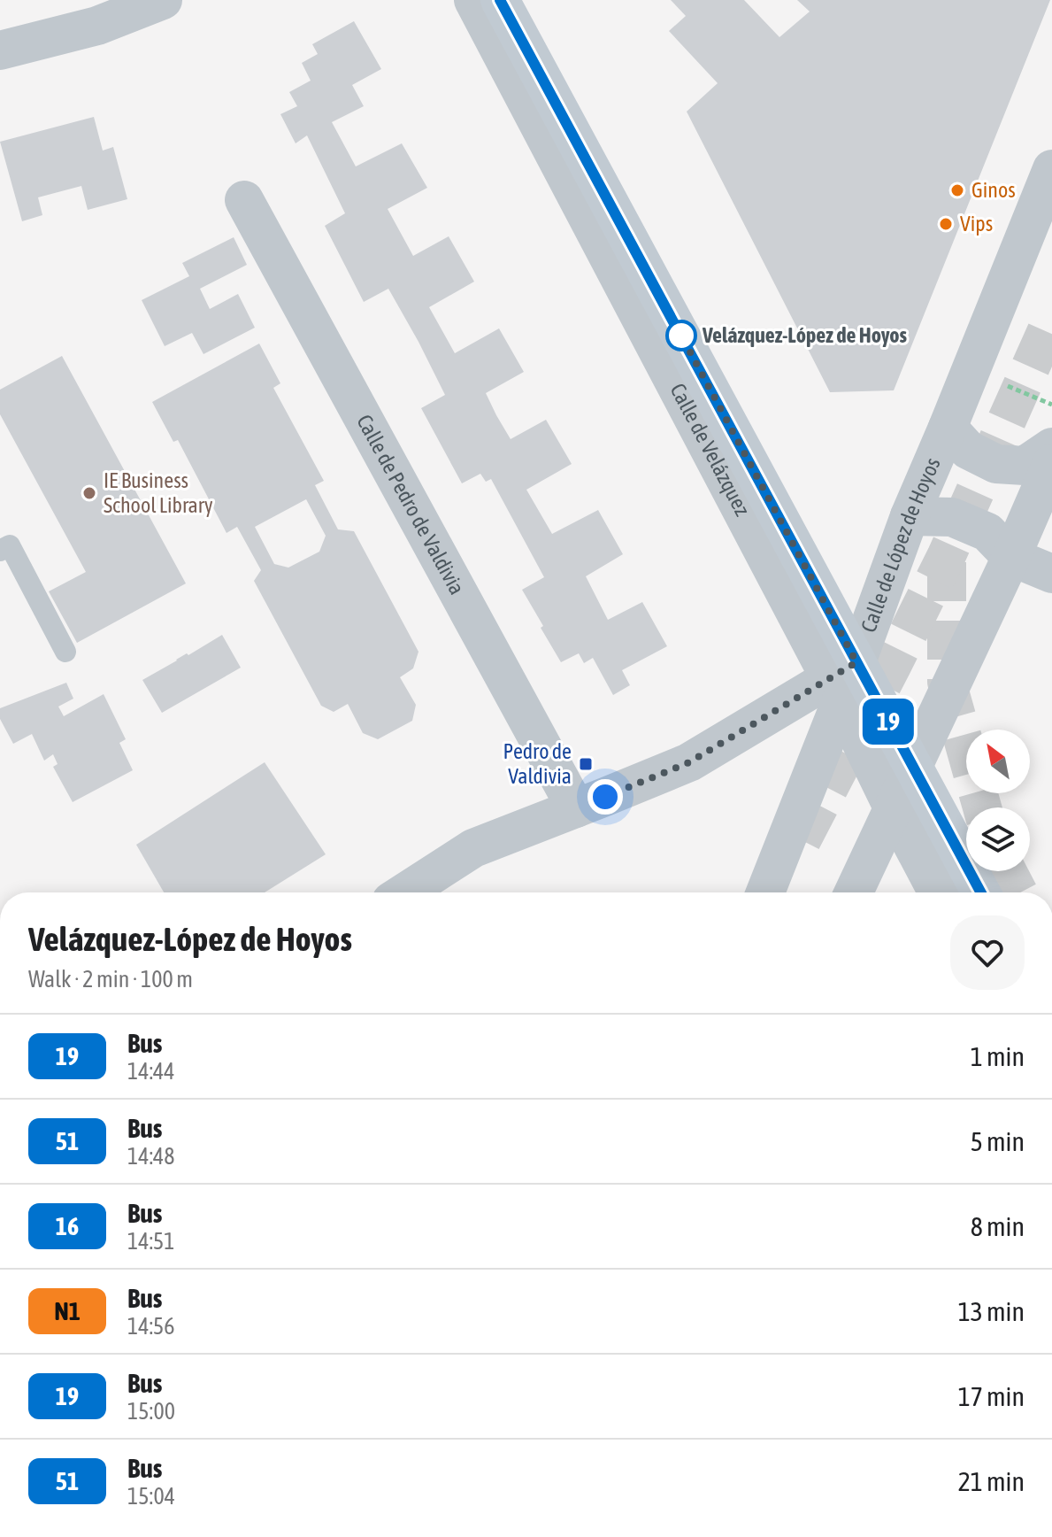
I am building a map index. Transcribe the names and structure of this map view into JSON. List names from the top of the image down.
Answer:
{
  "streets": {
    "main road": ["Calle de Velázquez"],
    "street": ["Calle de Pedro de Valdivia", "Calle de López de Hoyos"]
  },
  "crossings": [
    ["Calle de Velázquez", "Calle de López de Hoyos"]
  ],
  "places": {
    "other": [
      "Ginos",
      "Vips",
      "Velázquez-López de Hoyos",
      "IE Business School Library"
    ],
    "transit": ["Pedro de Valdivia"]
  },
  "lines": ["bus line 19"],
  "north": "top left",
  "page": {
    "on_map": "19",
    "heading": ["Velázquez-López de Hoyos", "Walk · 2 min · 100 m"],
    "list": [
      {
        "mark": "19",
        "name": "Bus",
        "note": "14:44",
        "value": "1 min"
      },
      {
        "mark": "51",
        "name": "Bus",
        "note": "14:48",
        "value": "5 min"
      },
      {
        "mark": "16",
        "name": "Bus",
        "note": "14:51",
        "value": "8 min"
      },
      {
        "mark": "N1",
        "name": "Bus",
        "note": "14:56",
        "value": "13 min"
      },
      {
        "mark": "19",
        "name": "Bus",
        "note": "15:00",
        "value": "17 min"
      },
      {
        "mark": "51",
        "name": "Bus",
        "note": "15:04",
        "value": "21 min"
      }
    ]
  }
}
